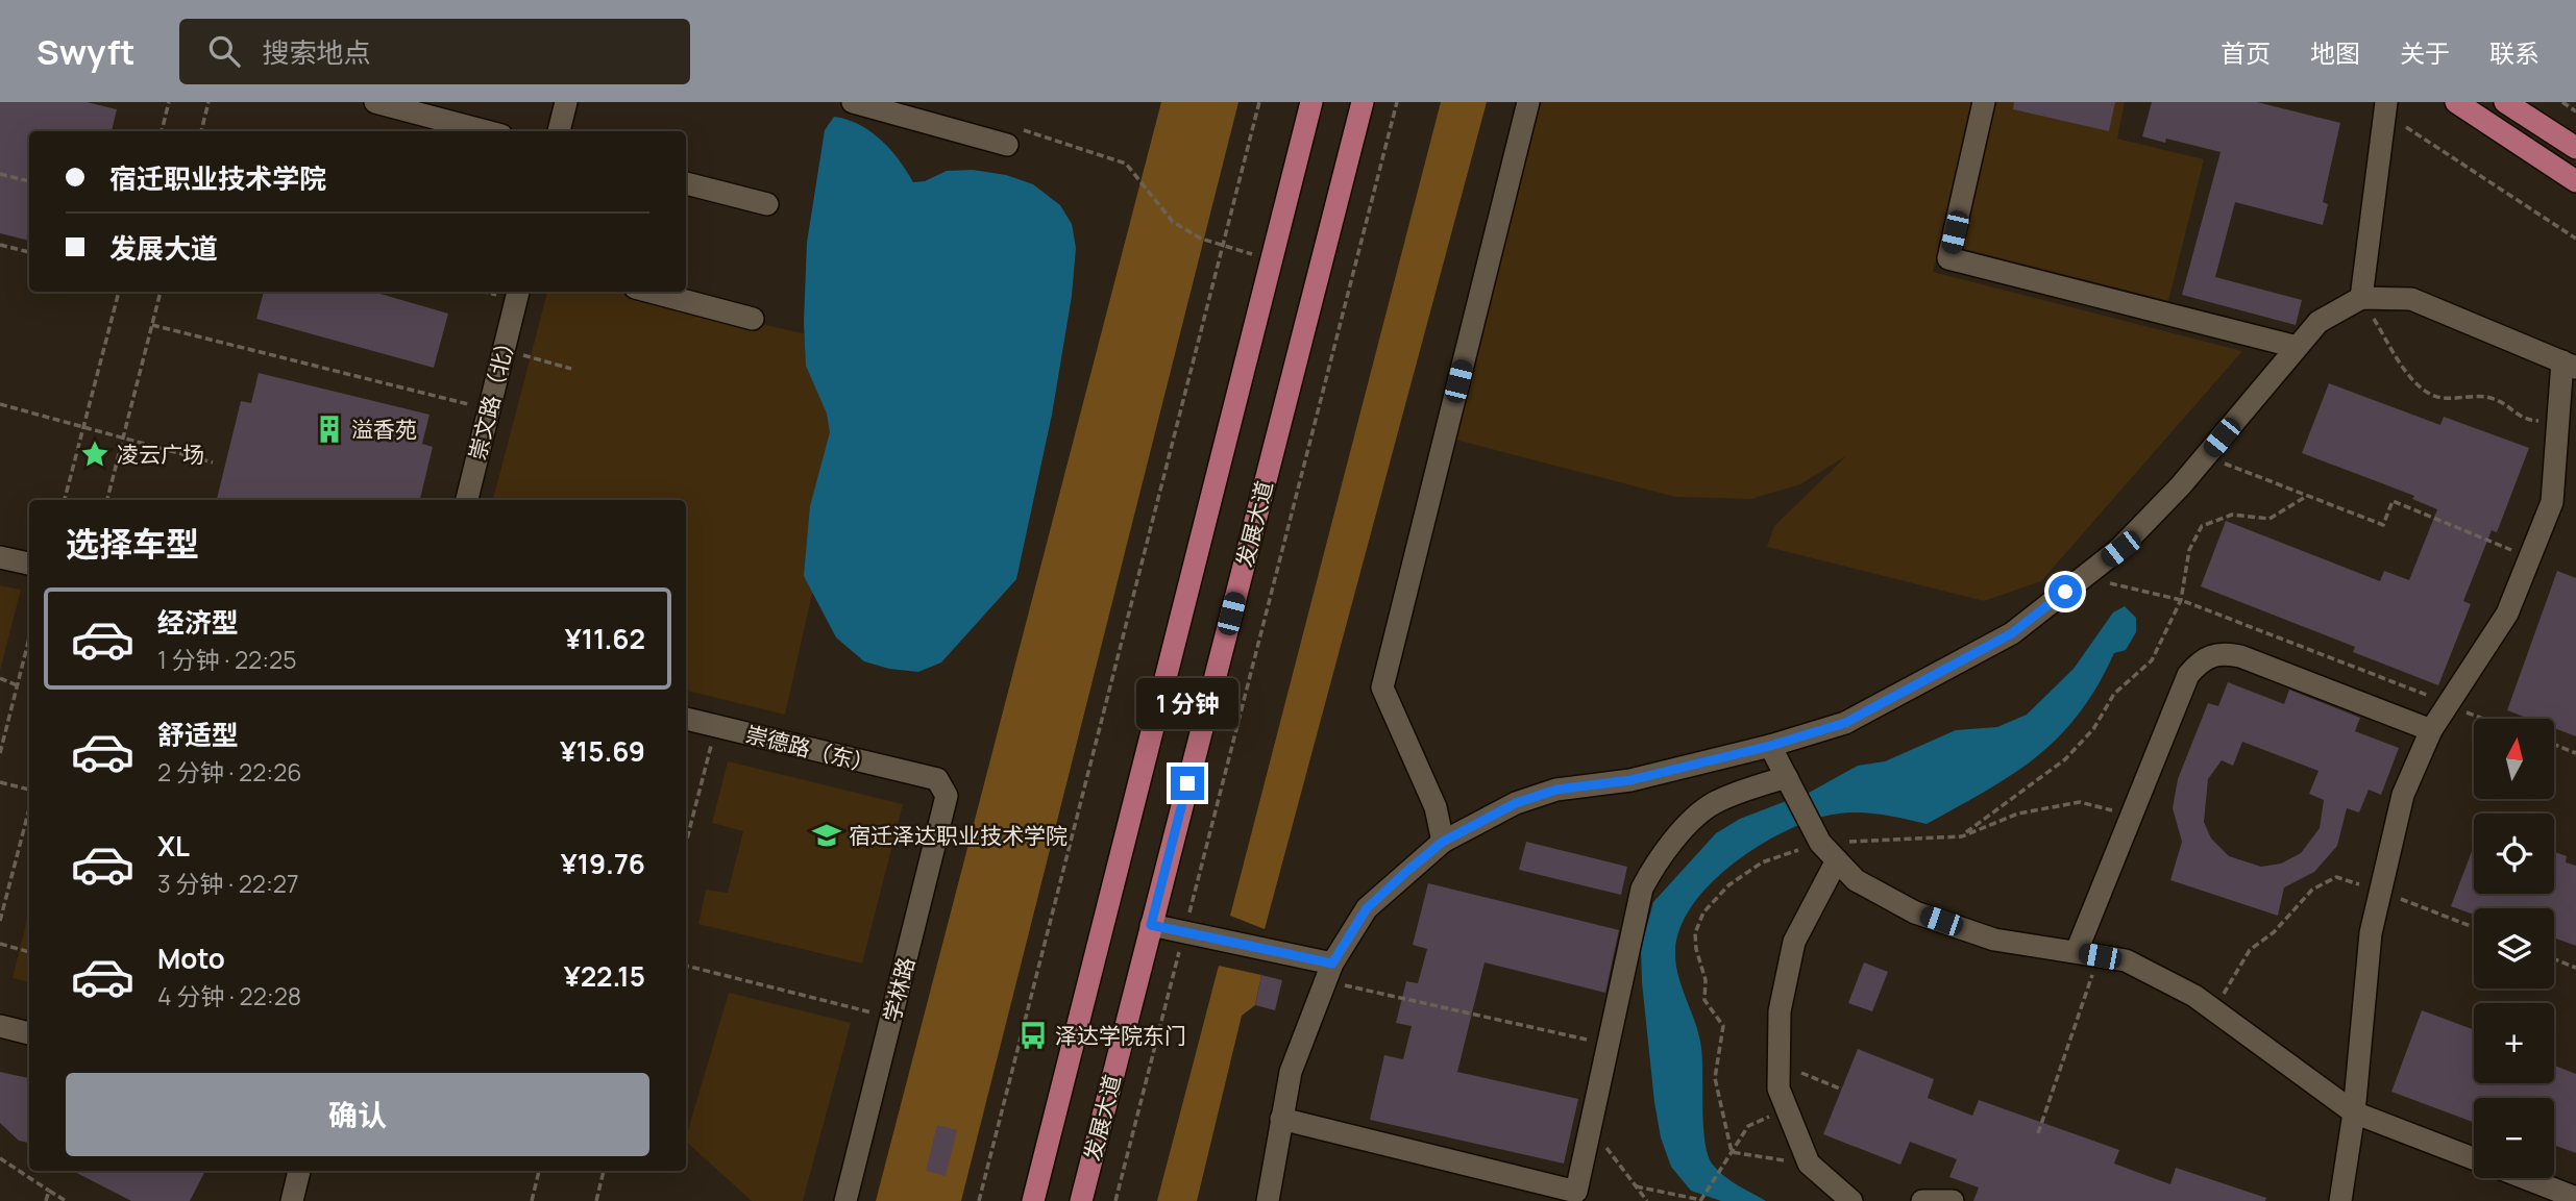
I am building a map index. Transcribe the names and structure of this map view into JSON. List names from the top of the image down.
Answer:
{
  "streets": {
    "main road": ["发展大道"],
    "lane": ["崇文路（北）", "崇德路（东）", "学林路"]
  },
  "crossings": [
    ["崇德路（东）", "学林路"]
  ],
  "places": {
    "building": ["溢香苑"],
    "place": ["凌云广场"],
    "school or university": ["宿迁泽达职业技术学院"],
    "bus stop": ["泽达学院东门"]
  },
  "north": "top",
  "page": {
    "header": "Swyft",
    "search": "搜索地点",
    "nav": [
      "首页",
      "地图",
      "关于",
      "联系"
    ],
    "banner": ["宿迁职业技术学院", "发展大道"],
    "heading": "选择车型",
    "list": [
      {
        "name": "经济型",
        "note": "1 分钟 · 22:25",
        "value": "¥11.62"
      },
      {
        "name": "舒适型",
        "note": "2 分钟 · 22:26",
        "value": "¥15.69"
      },
      {
        "name": "XL",
        "note": "3 分钟 · 22:27",
        "value": "¥19.76"
      },
      {
        "name": "Moto",
        "note": "4 分钟 · 22:28",
        "value": "¥22.15"
      }
    ],
    "bubble": "1 分钟",
    "map_buttons": ["+", "−"],
    "buttons": "确认"
  }
}
